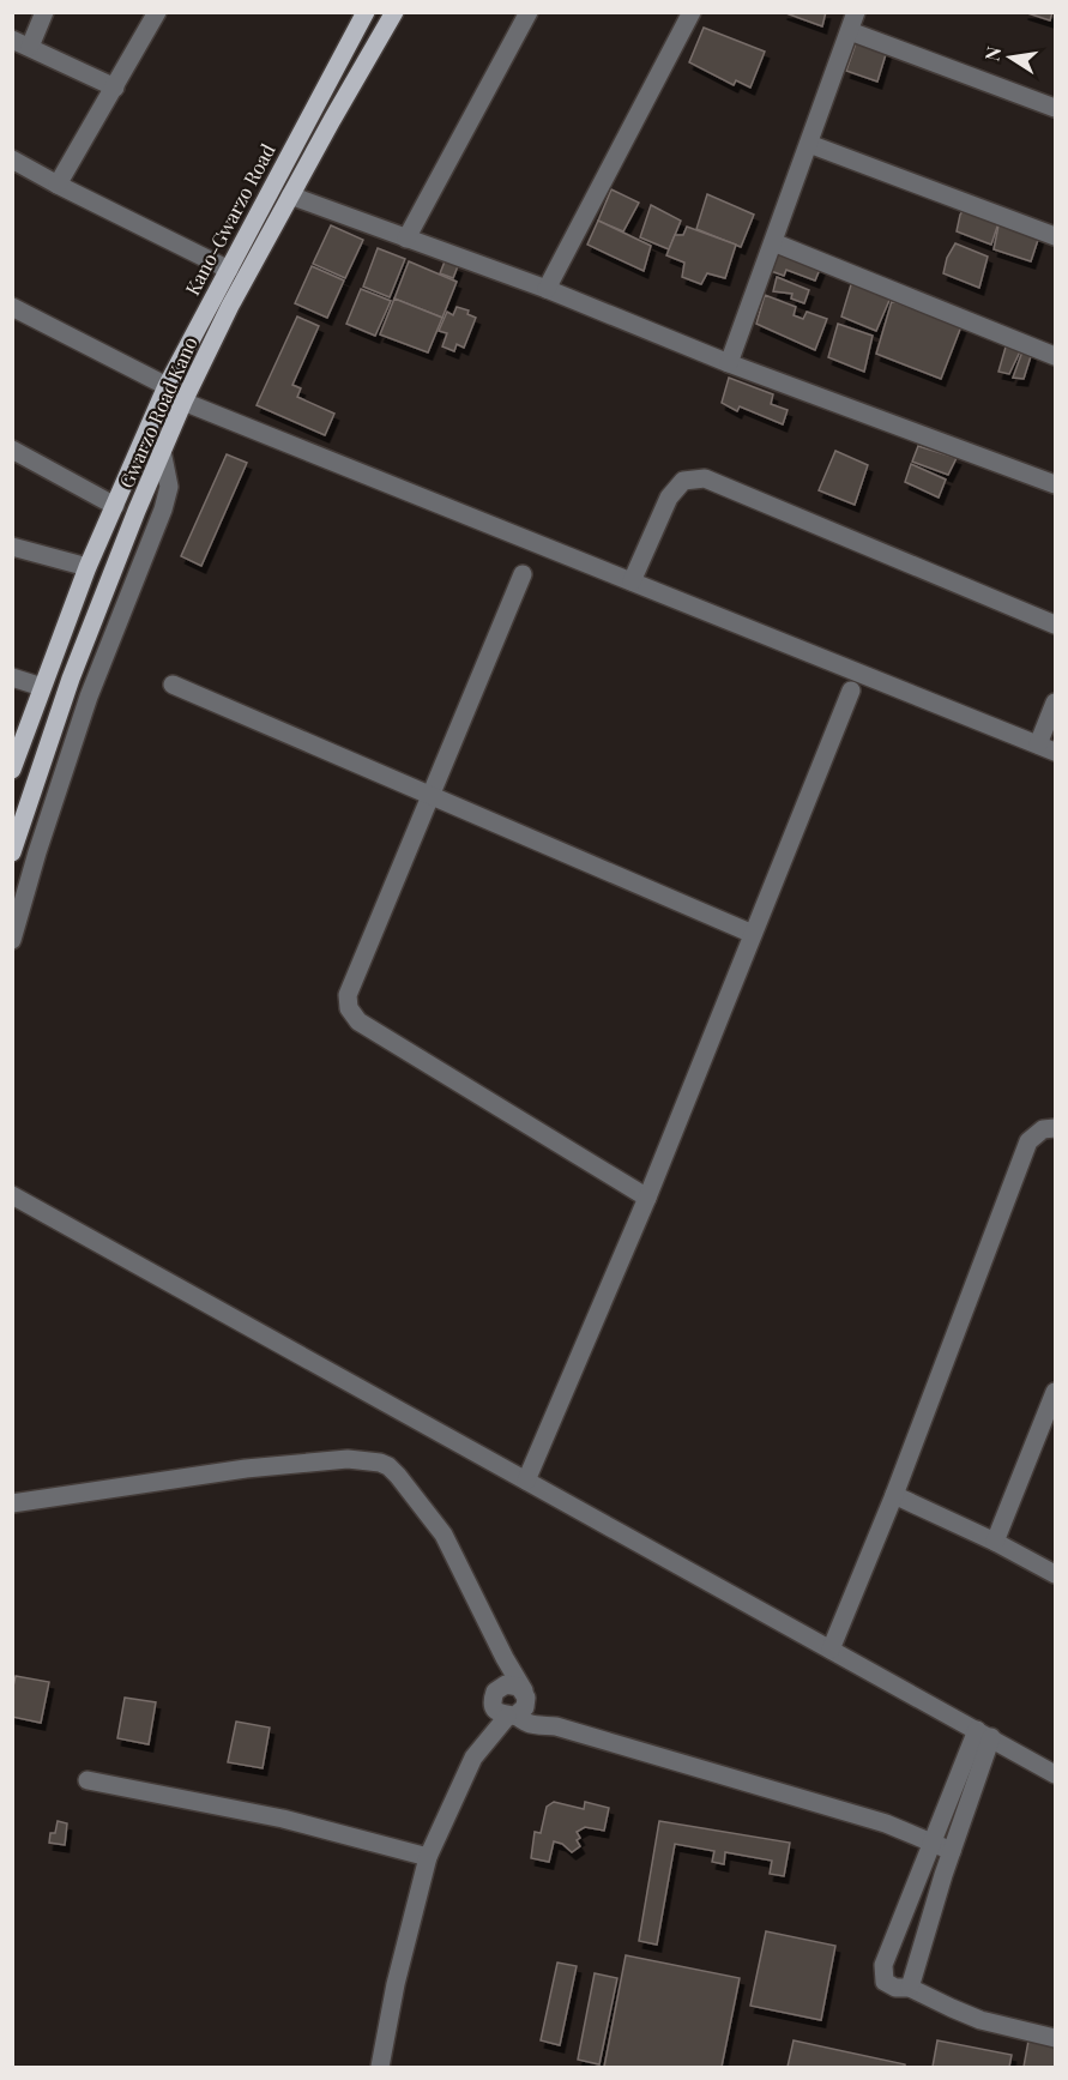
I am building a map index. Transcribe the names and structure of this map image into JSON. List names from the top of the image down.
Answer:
{
  "streets": {
    "main road": ["Kano-Gwarzo Road", "Gwarzo Road Kano"]
  },
  "north": "left"
}
